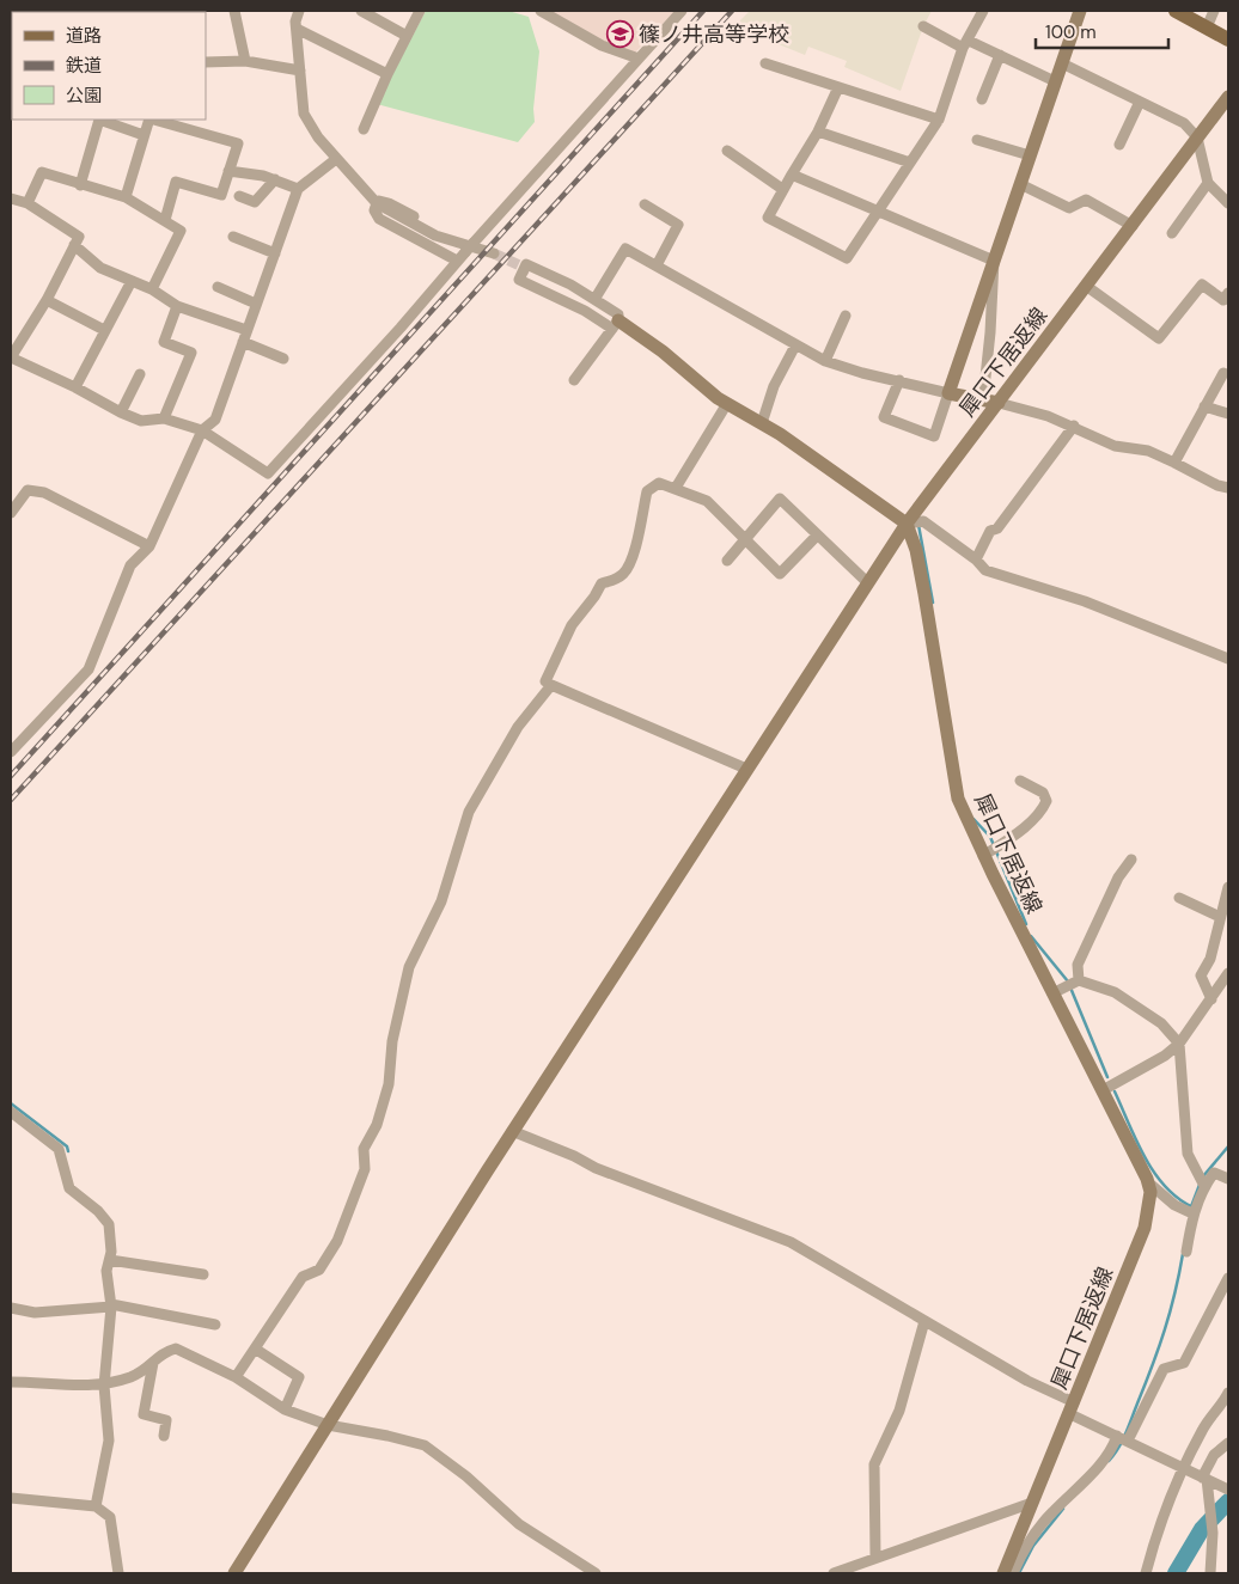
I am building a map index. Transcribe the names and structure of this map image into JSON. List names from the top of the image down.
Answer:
{
  "streets": {
    "street": ["犀口下居返線"]
  },
  "places": {
    "school or university": ["篠ノ井高等学校"]
  },
  "legend": ["道路", "鉄道", "公園"],
  "scale_bar": "100 m"
}
